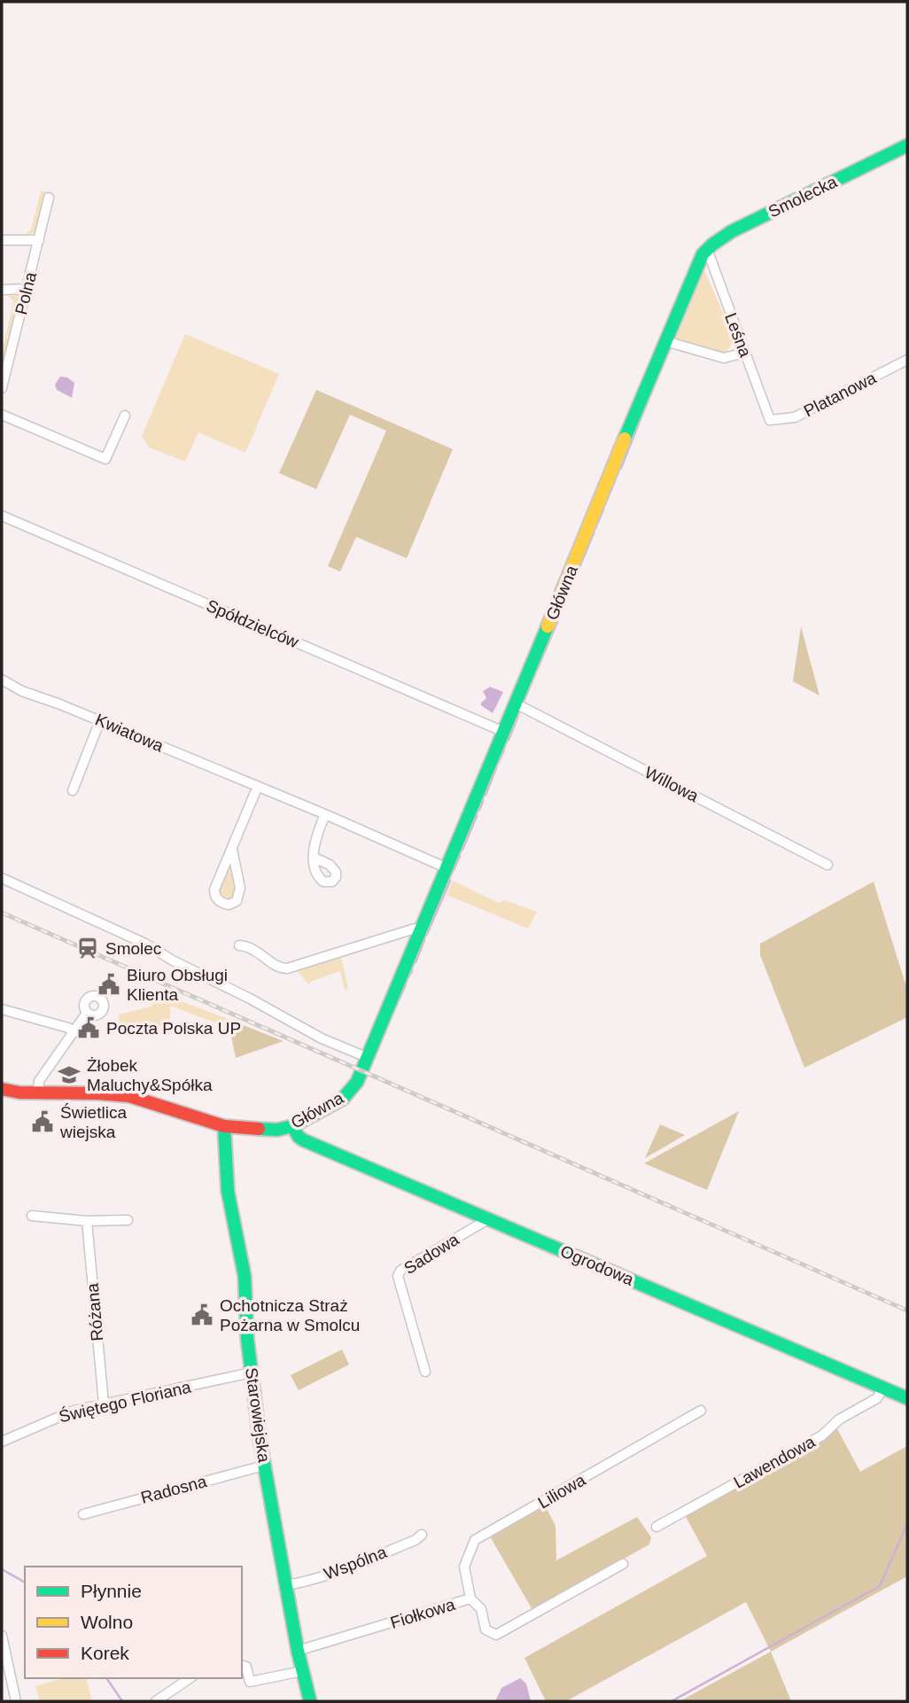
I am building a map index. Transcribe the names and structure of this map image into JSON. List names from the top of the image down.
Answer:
{
  "streets": {
    "street": [
      "Smolecka",
      "Polna",
      "Leśna",
      "Platanowa",
      "Główna",
      "Spółdzielców",
      "Kwiatowa",
      "Willowa",
      "Sadowa",
      "Ogrodowa",
      "Różana",
      "Świętego Floriana",
      "Starowiejska",
      "Lawendowa",
      "Radosna",
      "Liliowa",
      "Wspólna",
      "Fiołkowa"
    ]
  },
  "crossings": [
    ["Smolecka", "Leśna"],
    ["Smolecka", "Główna"],
    ["Leśna", "Platanowa"],
    ["Leśna", "Główna"],
    ["Główna", "Spółdzielców"],
    ["Główna", "Kwiatowa"],
    ["Główna", "Willowa"],
    ["Główna", "Ogrodowa"],
    ["Główna", "Starowiejska"],
    ["Sadowa", "Ogrodowa"],
    ["Ogrodowa", "Lawendowa"],
    ["Różana", "Świętego Floriana"],
    ["Świętego Floriana", "Starowiejska"],
    ["Starowiejska", "Radosna"],
    ["Starowiejska", "Wspólna"],
    ["Starowiejska", "Fiołkowa"],
    ["Liliowa", "Fiołkowa"]
  ],
  "places": {
    "station": ["Smolec"],
    "public building": [
      "Biuro Obsługi Klienta",
      "Poczta Polska UP",
      "Świetlica wiejska",
      "Ochotnicza Straż Pożarna w Smolcu"
    ],
    "school or university": ["Żłobek Maluchy&Spółka"]
  },
  "legend": ["Płynnie", "Wolno", "Korek"]
}
